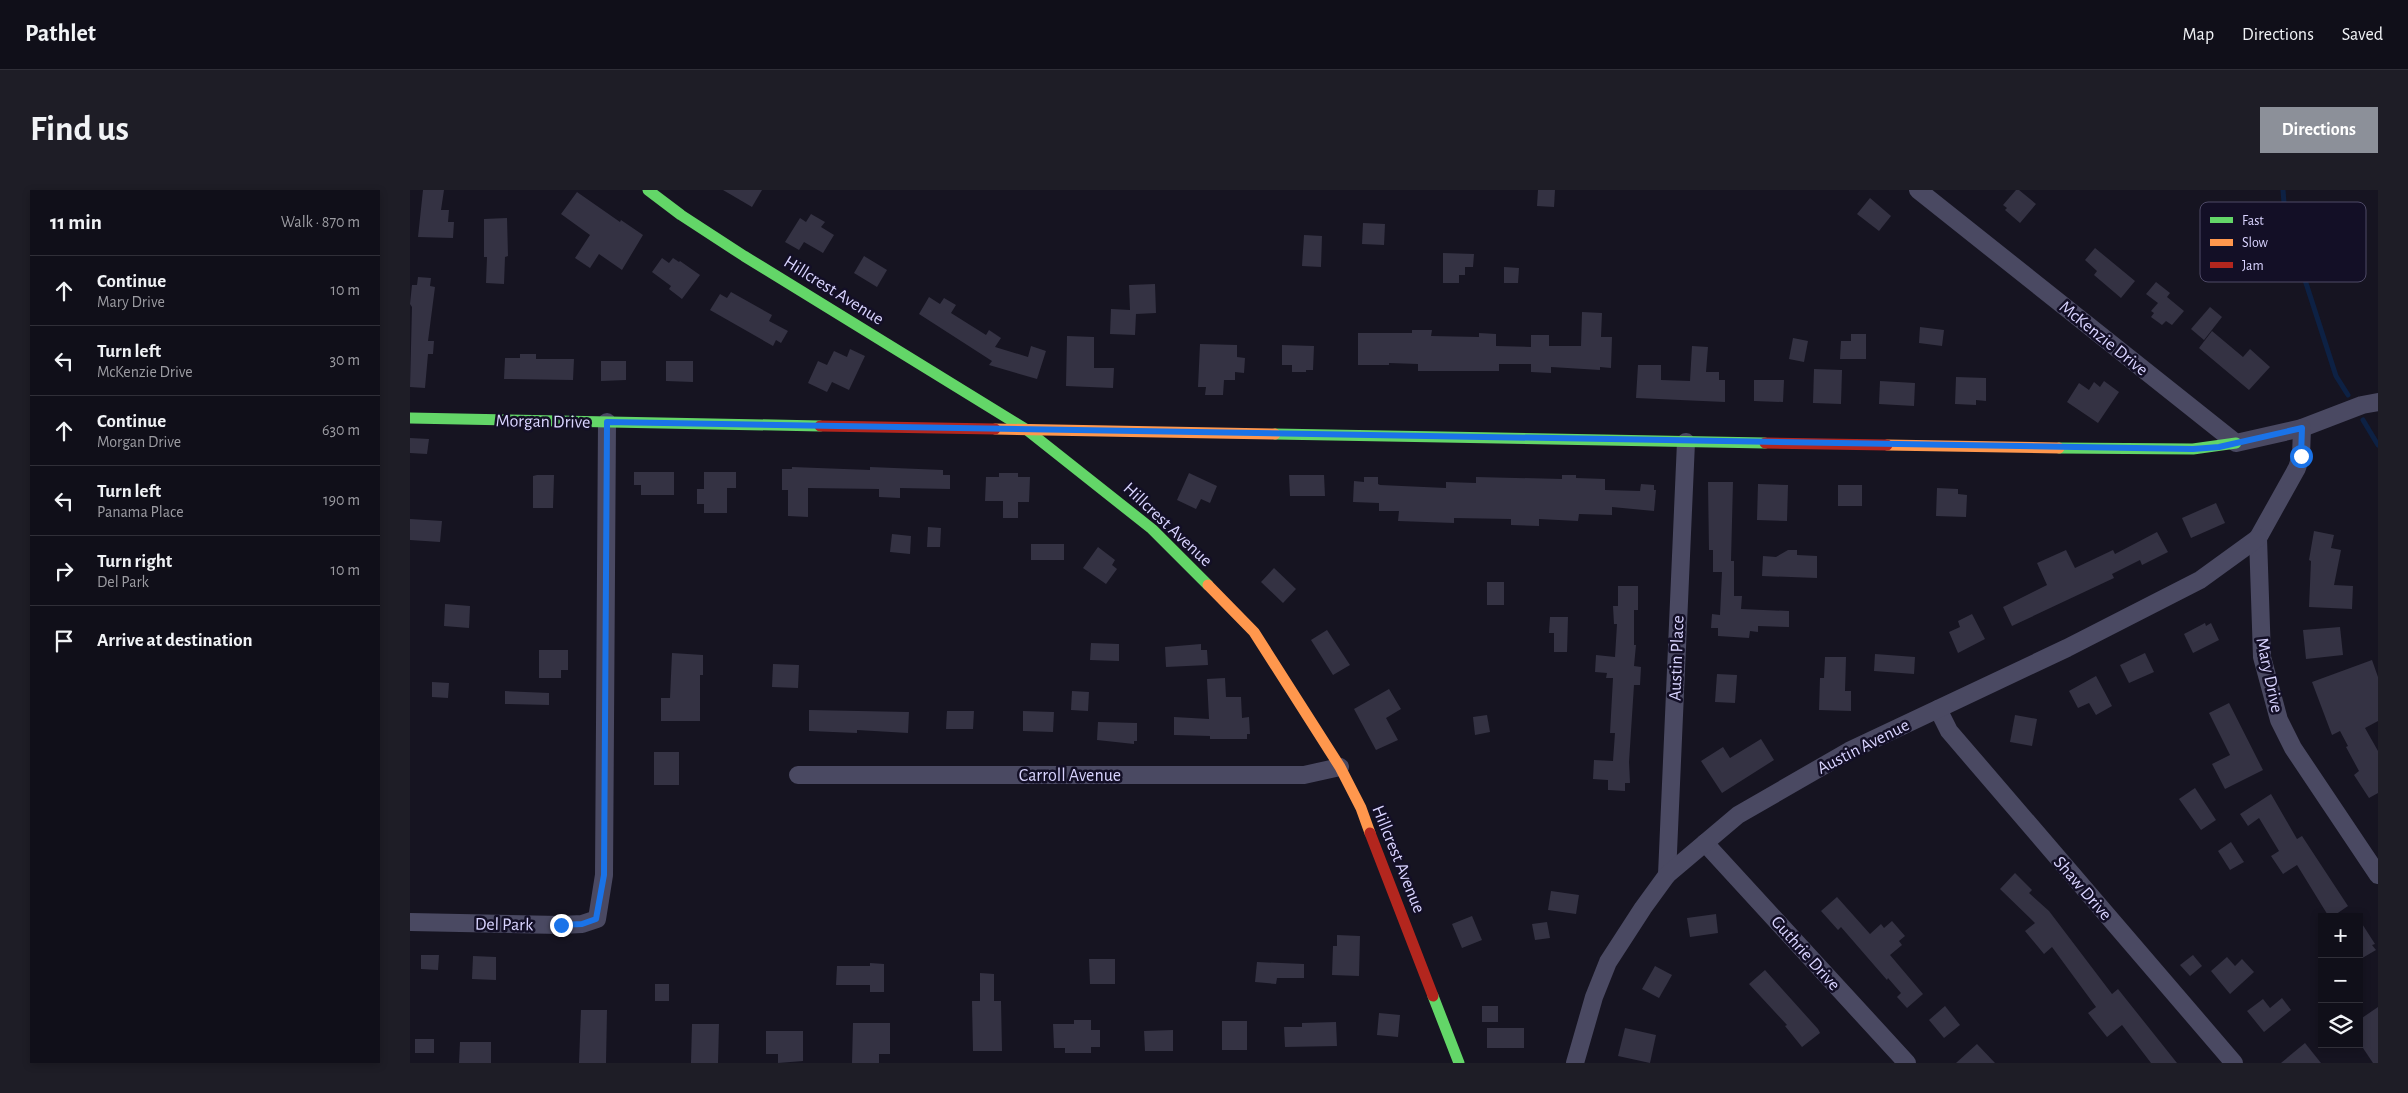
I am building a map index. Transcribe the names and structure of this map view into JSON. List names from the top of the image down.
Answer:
{
  "streets": {
    "street": [
      "Hillcrest Avenue",
      "McKenzie Drive",
      "Morgan Drive",
      "Austin Place",
      "Mary Drive",
      "Austin Avenue",
      "Carroll Avenue",
      "Shaw Drive",
      "Del Park",
      "Guthrie Drive"
    ]
  },
  "crossings": [
    ["Hillcrest Avenue", "Morgan Drive"],
    ["Hillcrest Avenue", "Carroll Avenue"],
    ["McKenzie Drive", "Morgan Drive"],
    ["Morgan Drive", "Austin Place"],
    ["Morgan Drive", "Del Park"],
    ["Austin Place", "Austin Avenue"],
    ["Mary Drive", "Austin Avenue"],
    ["Austin Avenue", "Shaw Drive"],
    ["Austin Avenue", "Guthrie Drive"]
  ],
  "legend": ["Fast", "Slow", "Jam"],
  "page": {
    "header": "Pathlet",
    "nav": ["Map", "Directions", "Saved"],
    "buttons": "Directions",
    "title": "Find us",
    "heading": ["11 min", "Walk · 870 m"],
    "list": [
      ["Continue", "Mary Drive", "10 m"],
      ["Turn left", "McKenzie Drive", "30 m"],
      ["Continue", "Morgan Drive", "630 m"],
      ["Turn left", "Panama Place", "190 m"],
      ["Turn right", "Del Park", "10 m"],
      "Arrive at destination"
    ],
    "map_buttons": ["+", "−"]
  }
}
